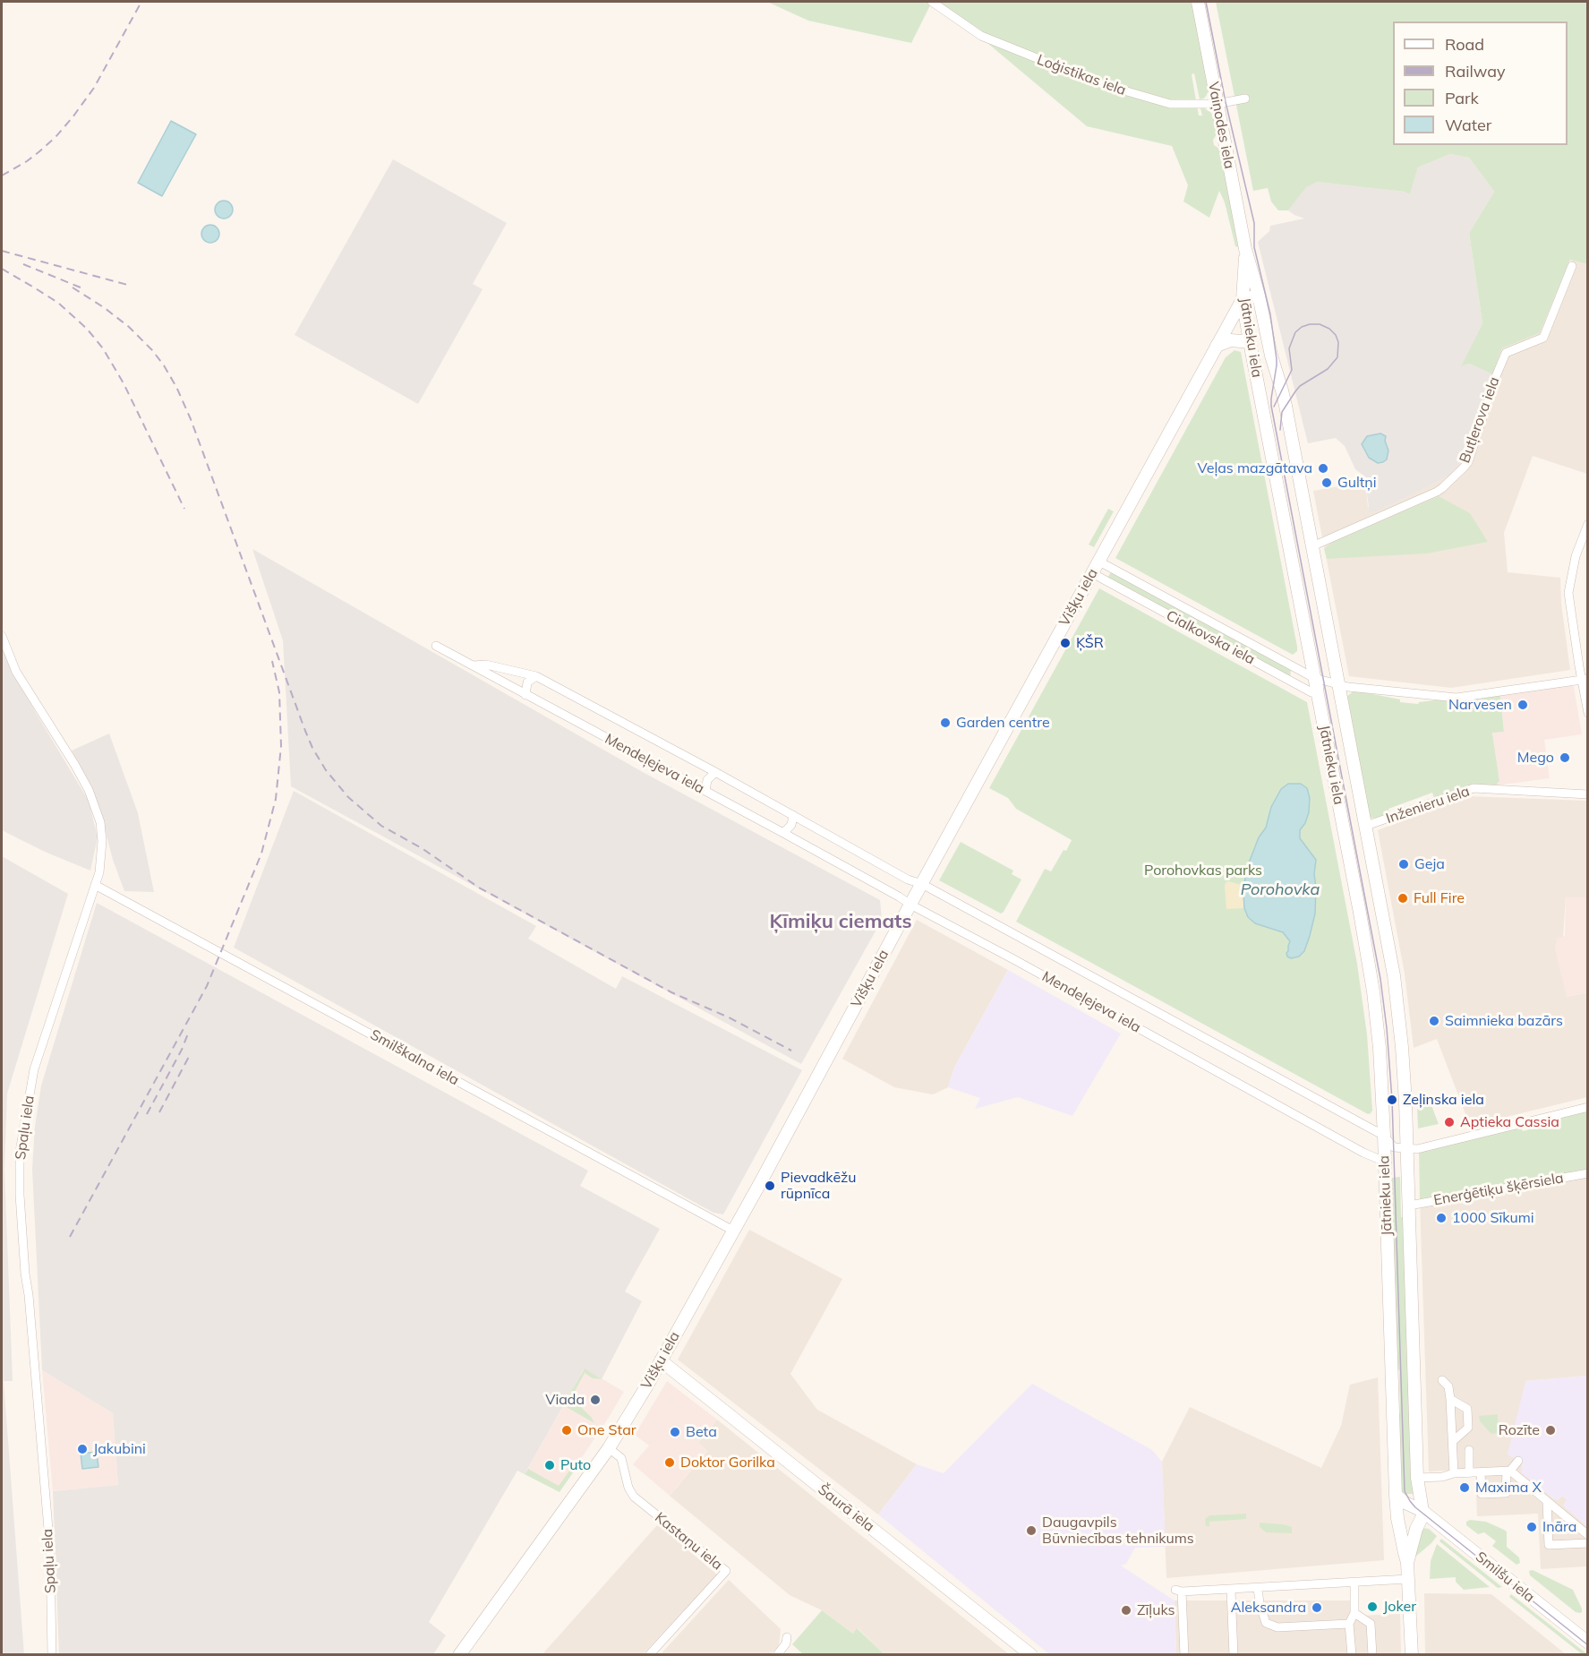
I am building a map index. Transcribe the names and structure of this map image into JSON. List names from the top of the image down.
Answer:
{
  "streets": {
    "street": [
      "Loģistikas iela",
      "Vaiņodes iela",
      "Jātnieku iela",
      "Butļerova iela",
      "Višķu iela",
      "Cialkovska iela",
      "Mendeļejeva iela",
      "Inženieru iela",
      "Smilškalna iela",
      "Spaļu iela",
      "Enerģētiķu šķērsiela",
      "Šaurā iela",
      "Kastaņu iela",
      "Smilšu iela"
    ]
  },
  "crossings": [
    ["Loģistikas iela", "Vaiņodes iela"],
    ["Vaiņodes iela", "Jātnieku iela"],
    ["Jātnieku iela", "Butļerova iela"],
    ["Jātnieku iela", "Višķu iela"],
    ["Jātnieku iela", "Cialkovska iela"],
    ["Jātnieku iela", "Mendeļejeva iela"],
    ["Jātnieku iela", "Inženieru iela"],
    ["Jātnieku iela", "Enerģētiķu šķērsiela"],
    ["Jātnieku iela", "Smilšu iela"],
    ["Višķu iela", "Cialkovska iela"],
    ["Višķu iela", "Mendeļejeva iela"],
    ["Višķu iela", "Smilškalna iela"],
    ["Višķu iela", "Šaurā iela"],
    ["Višķu iela", "Kastaņu iela"],
    ["Smilškalna iela", "Spaļu iela"]
  ],
  "districts": ["Ķīmiķu ciemats"],
  "water": ["Porohovka"],
  "parks": ["Porohovkas parks"],
  "places": [
    "Veļas mazgātava",
    "Gultņi",
    "ĶŠR",
    "Narvesen",
    "Garden centre",
    "Mego",
    "Geja",
    "Full Fire",
    "Saimnieka bazārs",
    "Zeļinska iela",
    "Aptieka Cassia",
    "Pievadkēžu rūpnīca",
    "1000 Sīkumi",
    "Viada",
    "One Star",
    "Rozīte",
    "Beta",
    "Jakubini",
    "Doktor Gorilka",
    "Puto",
    "Maxima X",
    "Ināra",
    "Daugavpils Būvniecības tehnikums",
    "Joker",
    "Aleksandra",
    "Zīļuks"
  ],
  "legend": [
    "Road",
    "Railway",
    "Park",
    "Water"
  ]
}
